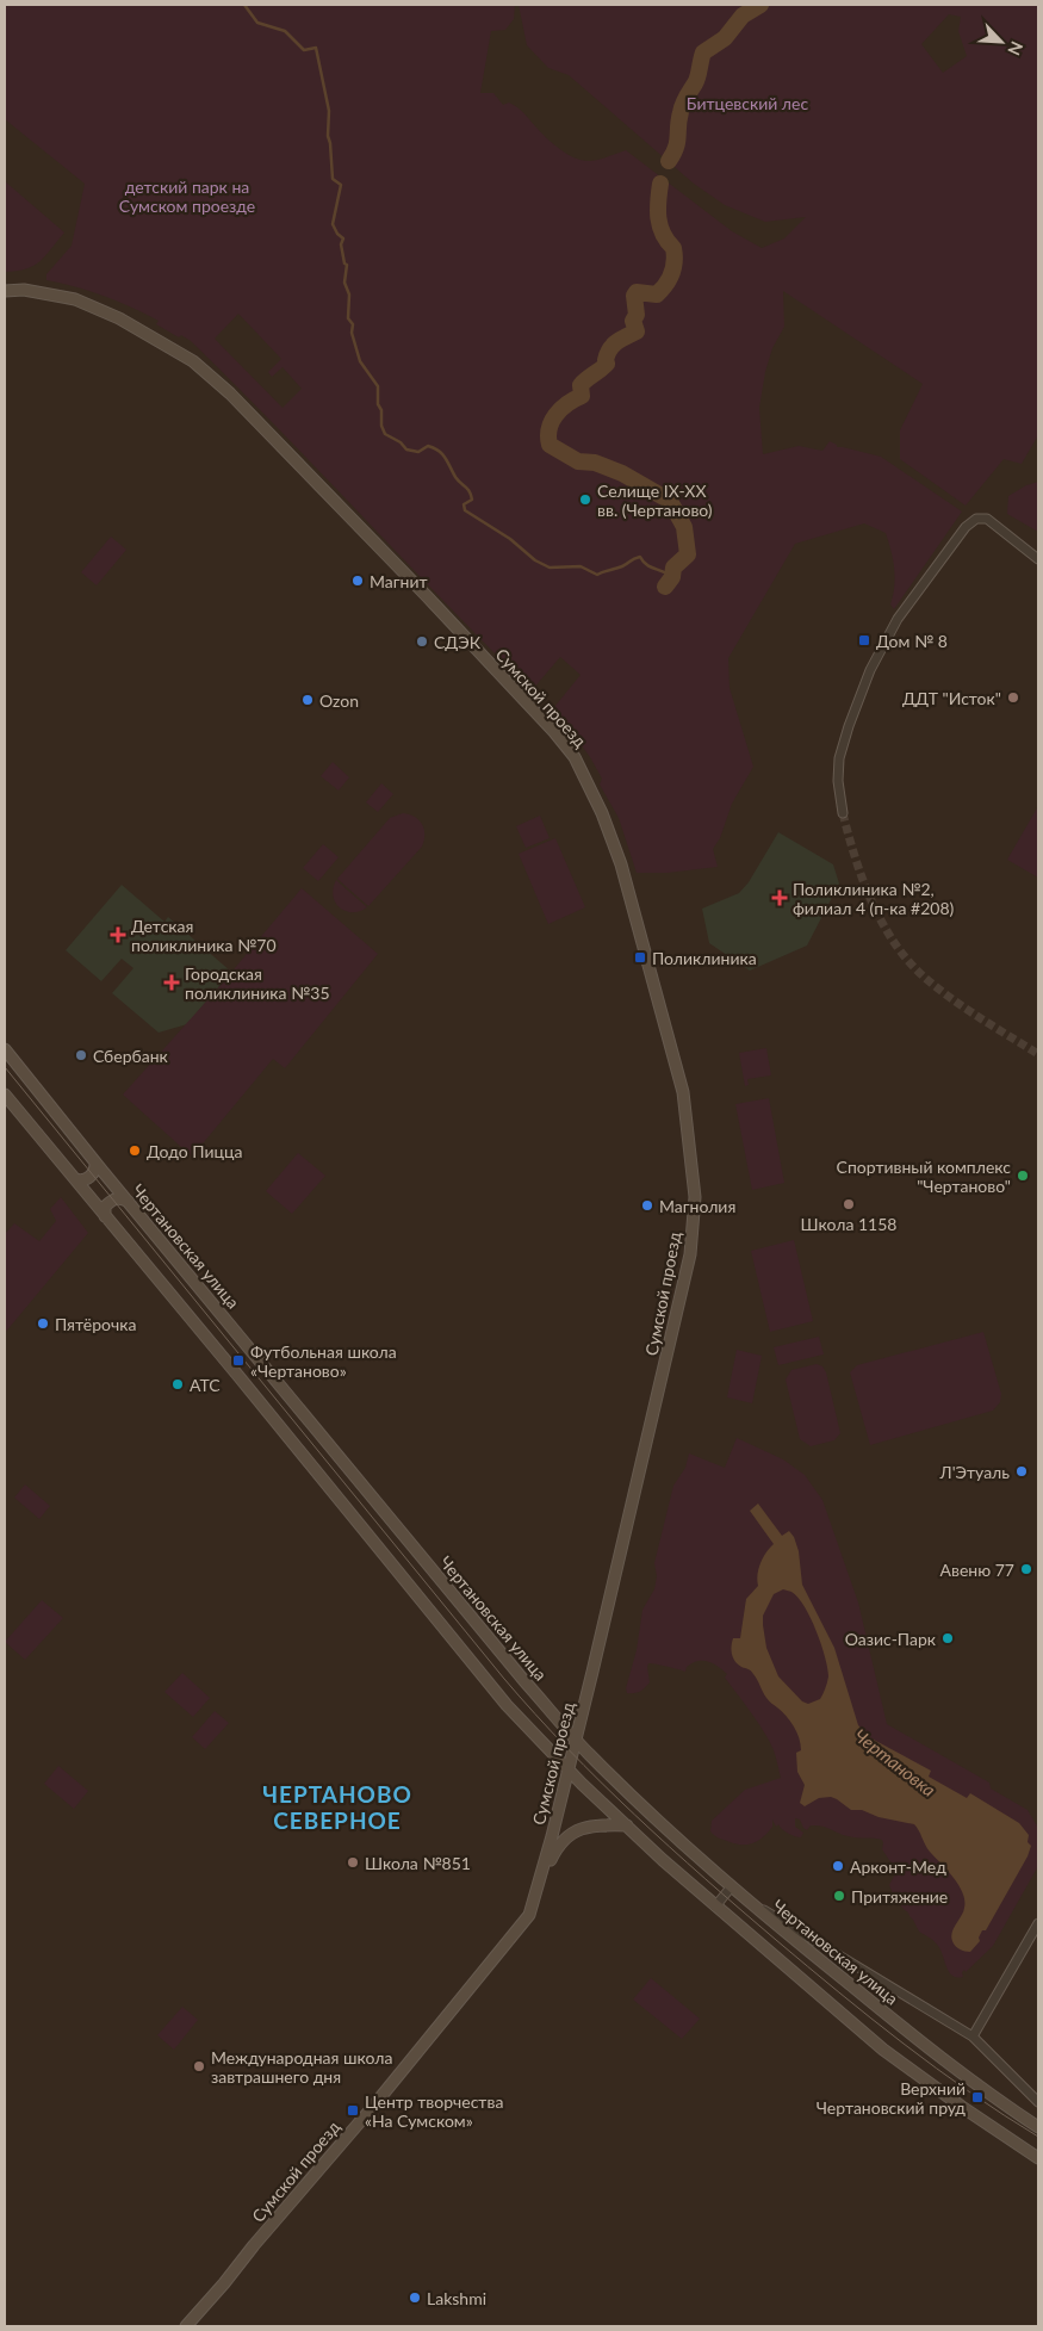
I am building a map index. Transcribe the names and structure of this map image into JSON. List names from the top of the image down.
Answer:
{
  "streets": {
    "main road": ["Сумской проезд", "Чертановская улица"]
  },
  "crossings": [
    ["Сумской проезд", "Чертановская улица"]
  ],
  "districts": ["ЧЕРТАНОВО СЕВЕРНОЕ"],
  "water": ["Чертановка"],
  "parks": ["Битцевский лес", "детский парк на Сумском проезде"],
  "places": {
    "other": [
      "Селище IX-XX вв. (Чертаново)",
      "Магнит",
      "СДЭК",
      "ДДТ \"Исток\"",
      "Ozon",
      "Сбербанк",
      "Додо Пицца",
      "Спортивный комплекс \"Чертаново\"",
      "Школа 1158",
      "Магнолия",
      "Пятёрочка",
      "АТС",
      "Л'Этуаль",
      "Авеню 77",
      "Оазис-Парк",
      "Школа №851",
      "Арконт-Мед",
      "Притяжение",
      "Международная школа завтрашнего дня",
      "Lakshmi"
    ],
    "transit": [
      "Дом № 8",
      "Поликлиника",
      "Футбольная школа «Чертаново»",
      "Верхний Чертановский пруд",
      "Центр творчества «На Сумском»"
    ],
    "health": ["Поликлиника №2, филиал 4 (п-ка #208)", "Детская поликлиника №70", "Городская поликлиника №35"]
  },
  "north": "bottom right"
}
